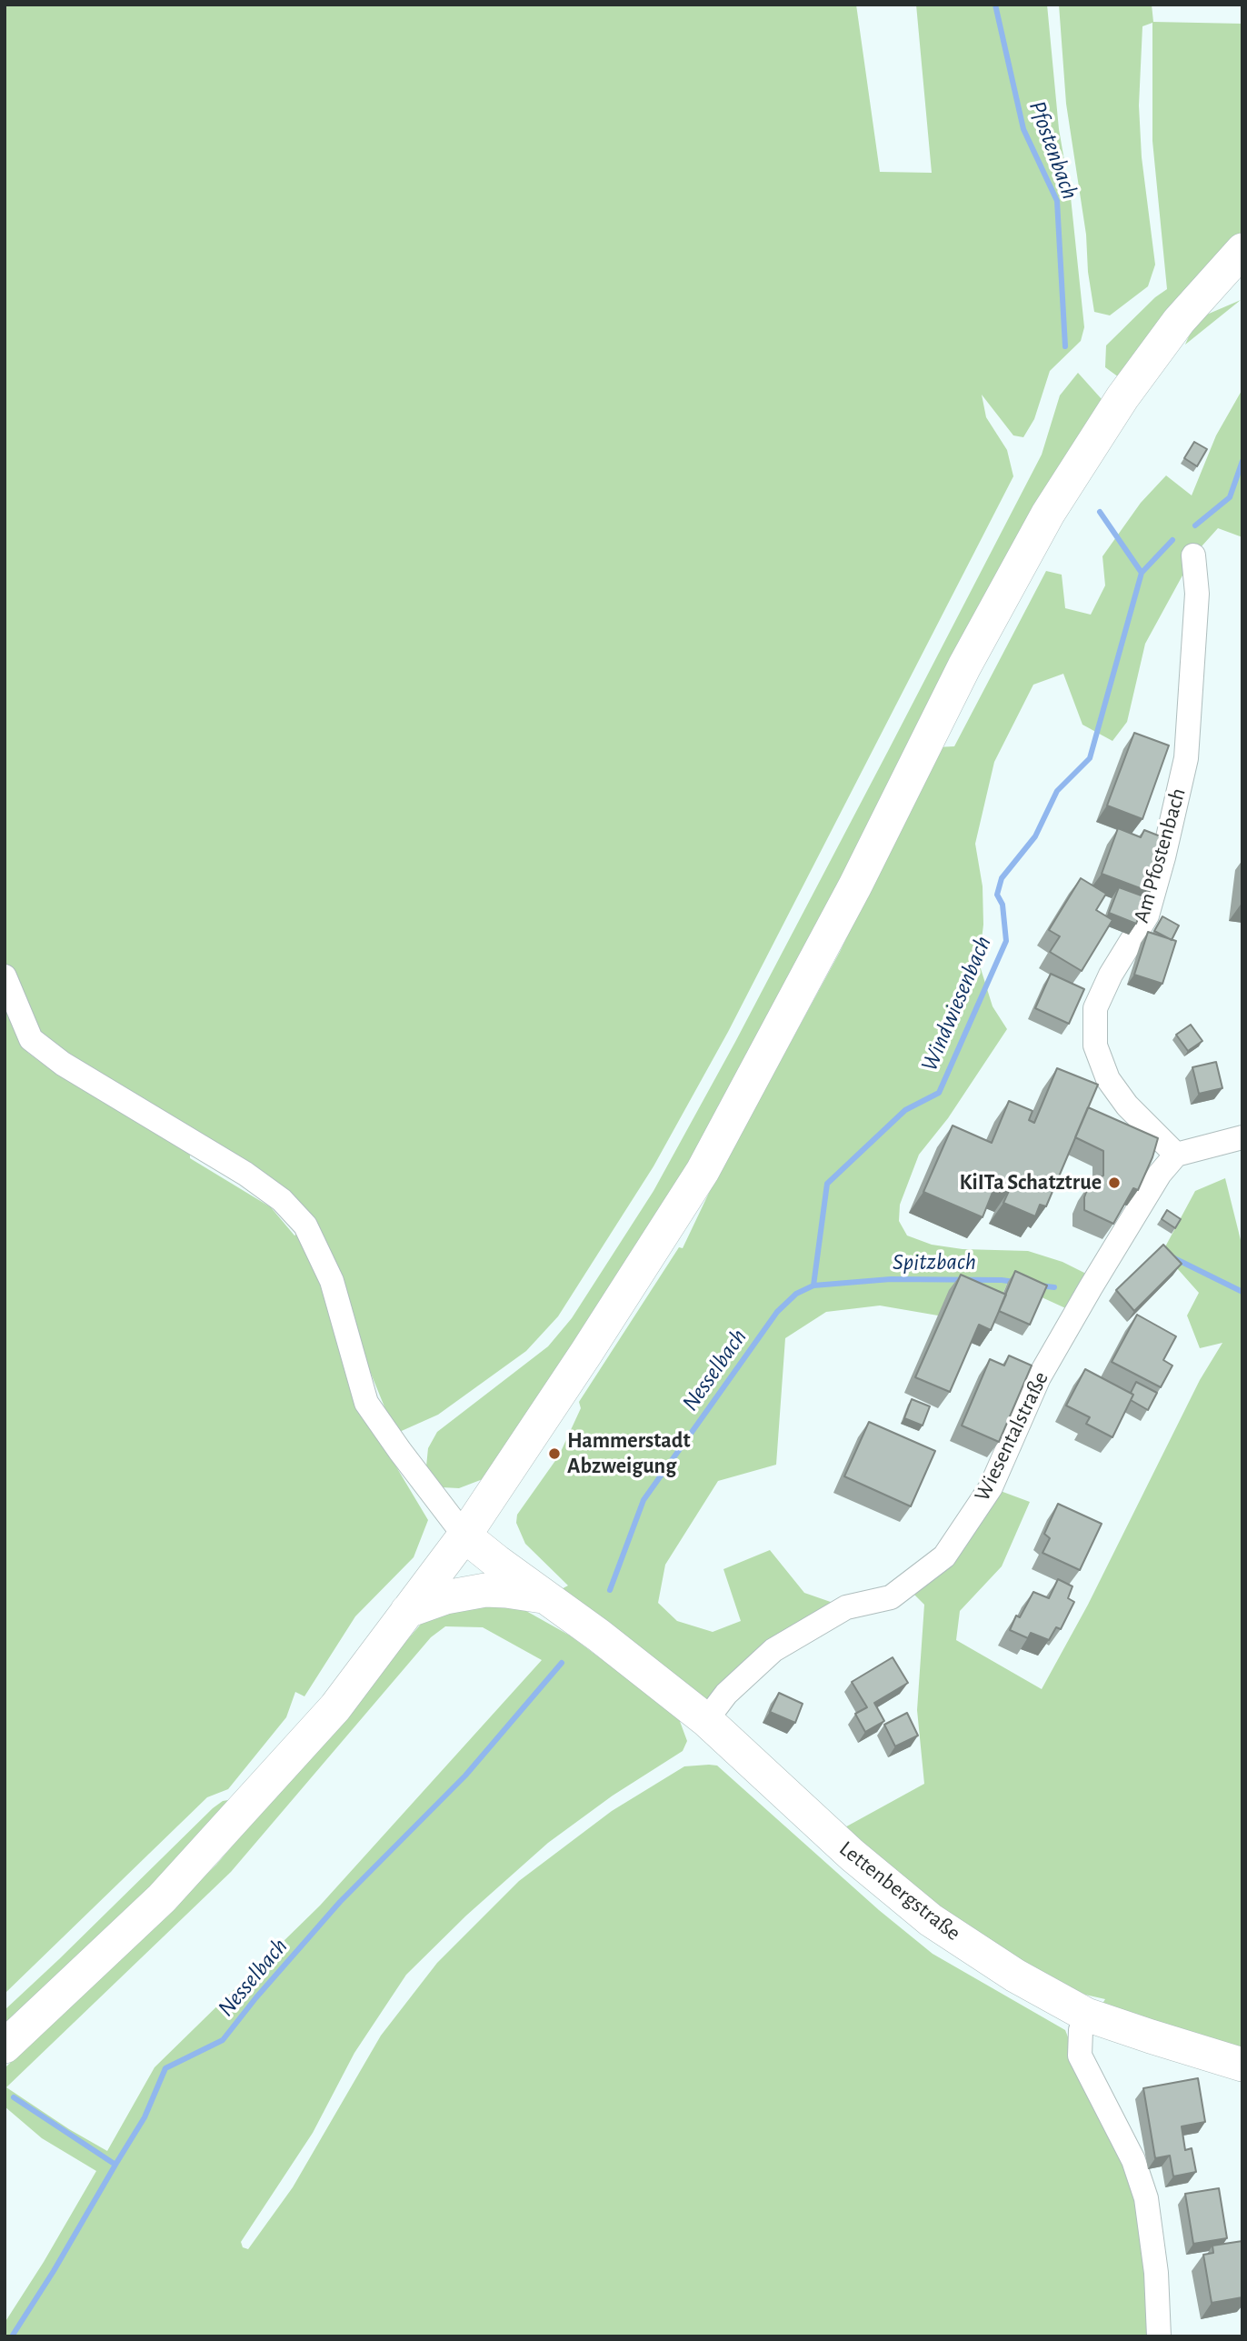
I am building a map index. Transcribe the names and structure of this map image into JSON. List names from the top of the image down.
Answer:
{
  "streets": {
    "main road": ["Lettenbergstraße"],
    "street": ["Am Pfostenbach", "Wiesentalstraße"]
  },
  "crossings": [
    ["Am Pfostenbach", "Wiesentalstraße"],
    ["Wiesentalstraße", "Lettenbergstraße"]
  ],
  "water": [
    "Pfostenbach",
    "Windwiesenbach",
    "Spitzbach",
    "Nesselbach"
  ],
  "places": ["KiITa Schatztrue", "Hammerstadt Abzweigung"]
}
